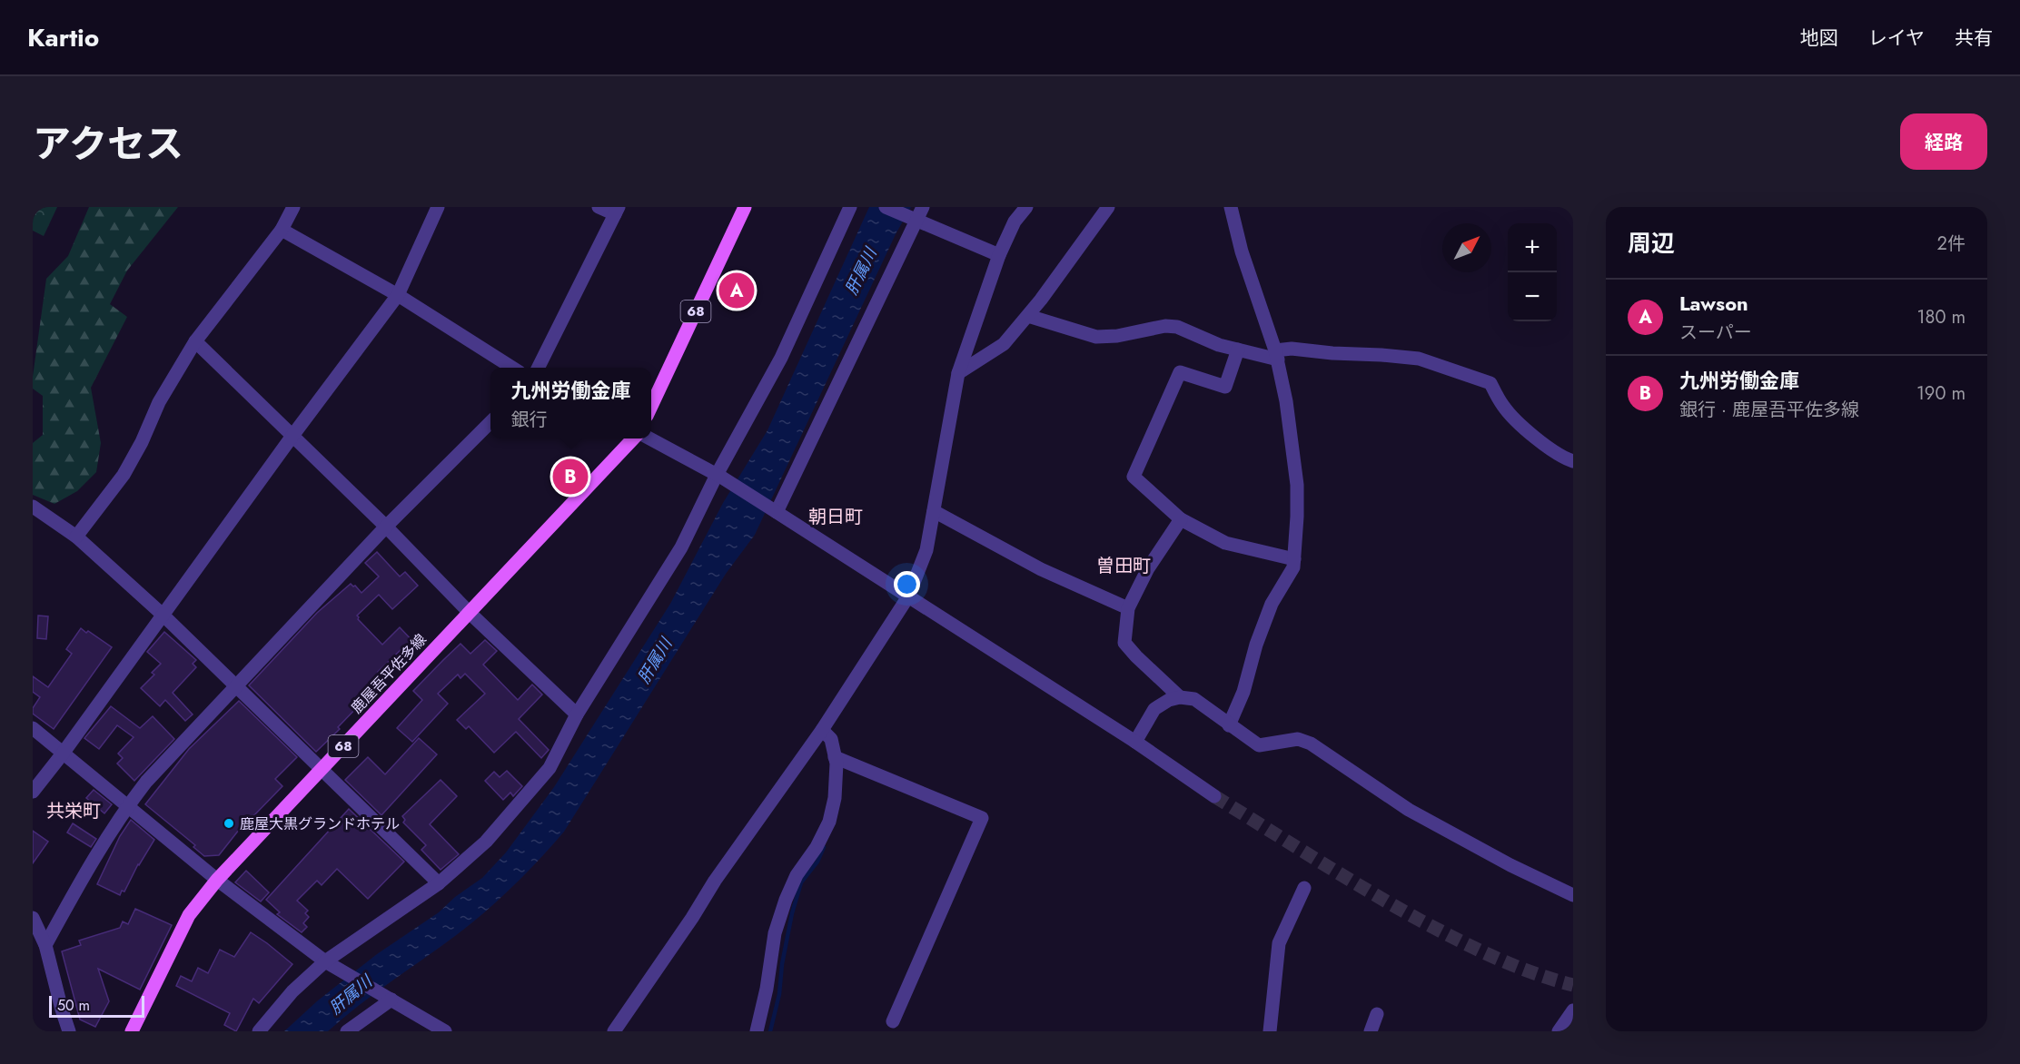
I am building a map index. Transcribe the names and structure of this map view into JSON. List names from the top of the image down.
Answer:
{
  "streets": {
    "main road": ["68", "鹿屋吾平佐多線"]
  },
  "districts": ["朝日町", "曽田町", "共栄町"],
  "water": ["肝属川"],
  "places": ["鹿屋大黒グランドホテル"],
  "scale_bar": "50 m",
  "north": "top right",
  "page": {
    "header": "Kartio",
    "nav": ["地図", "レイヤ", "共有"],
    "title": "アクセス",
    "buttons": "経路",
    "heading": ["周辺", "2件"],
    "map_buttons": ["+", "−"],
    "pins": ["A", "B"],
    "list": [
      {
        "mark": "A",
        "name": "Lawson",
        "note": "スーパー",
        "value": "180 m"
      },
      {
        "mark": "B",
        "name": "九州労働金庫",
        "note": "銀行 · 鹿屋吾平佐多線",
        "value": "190 m"
      }
    ],
    "popup": ["九州労働金庫", "銀行"],
    "scale": "50 m"
  }
}
